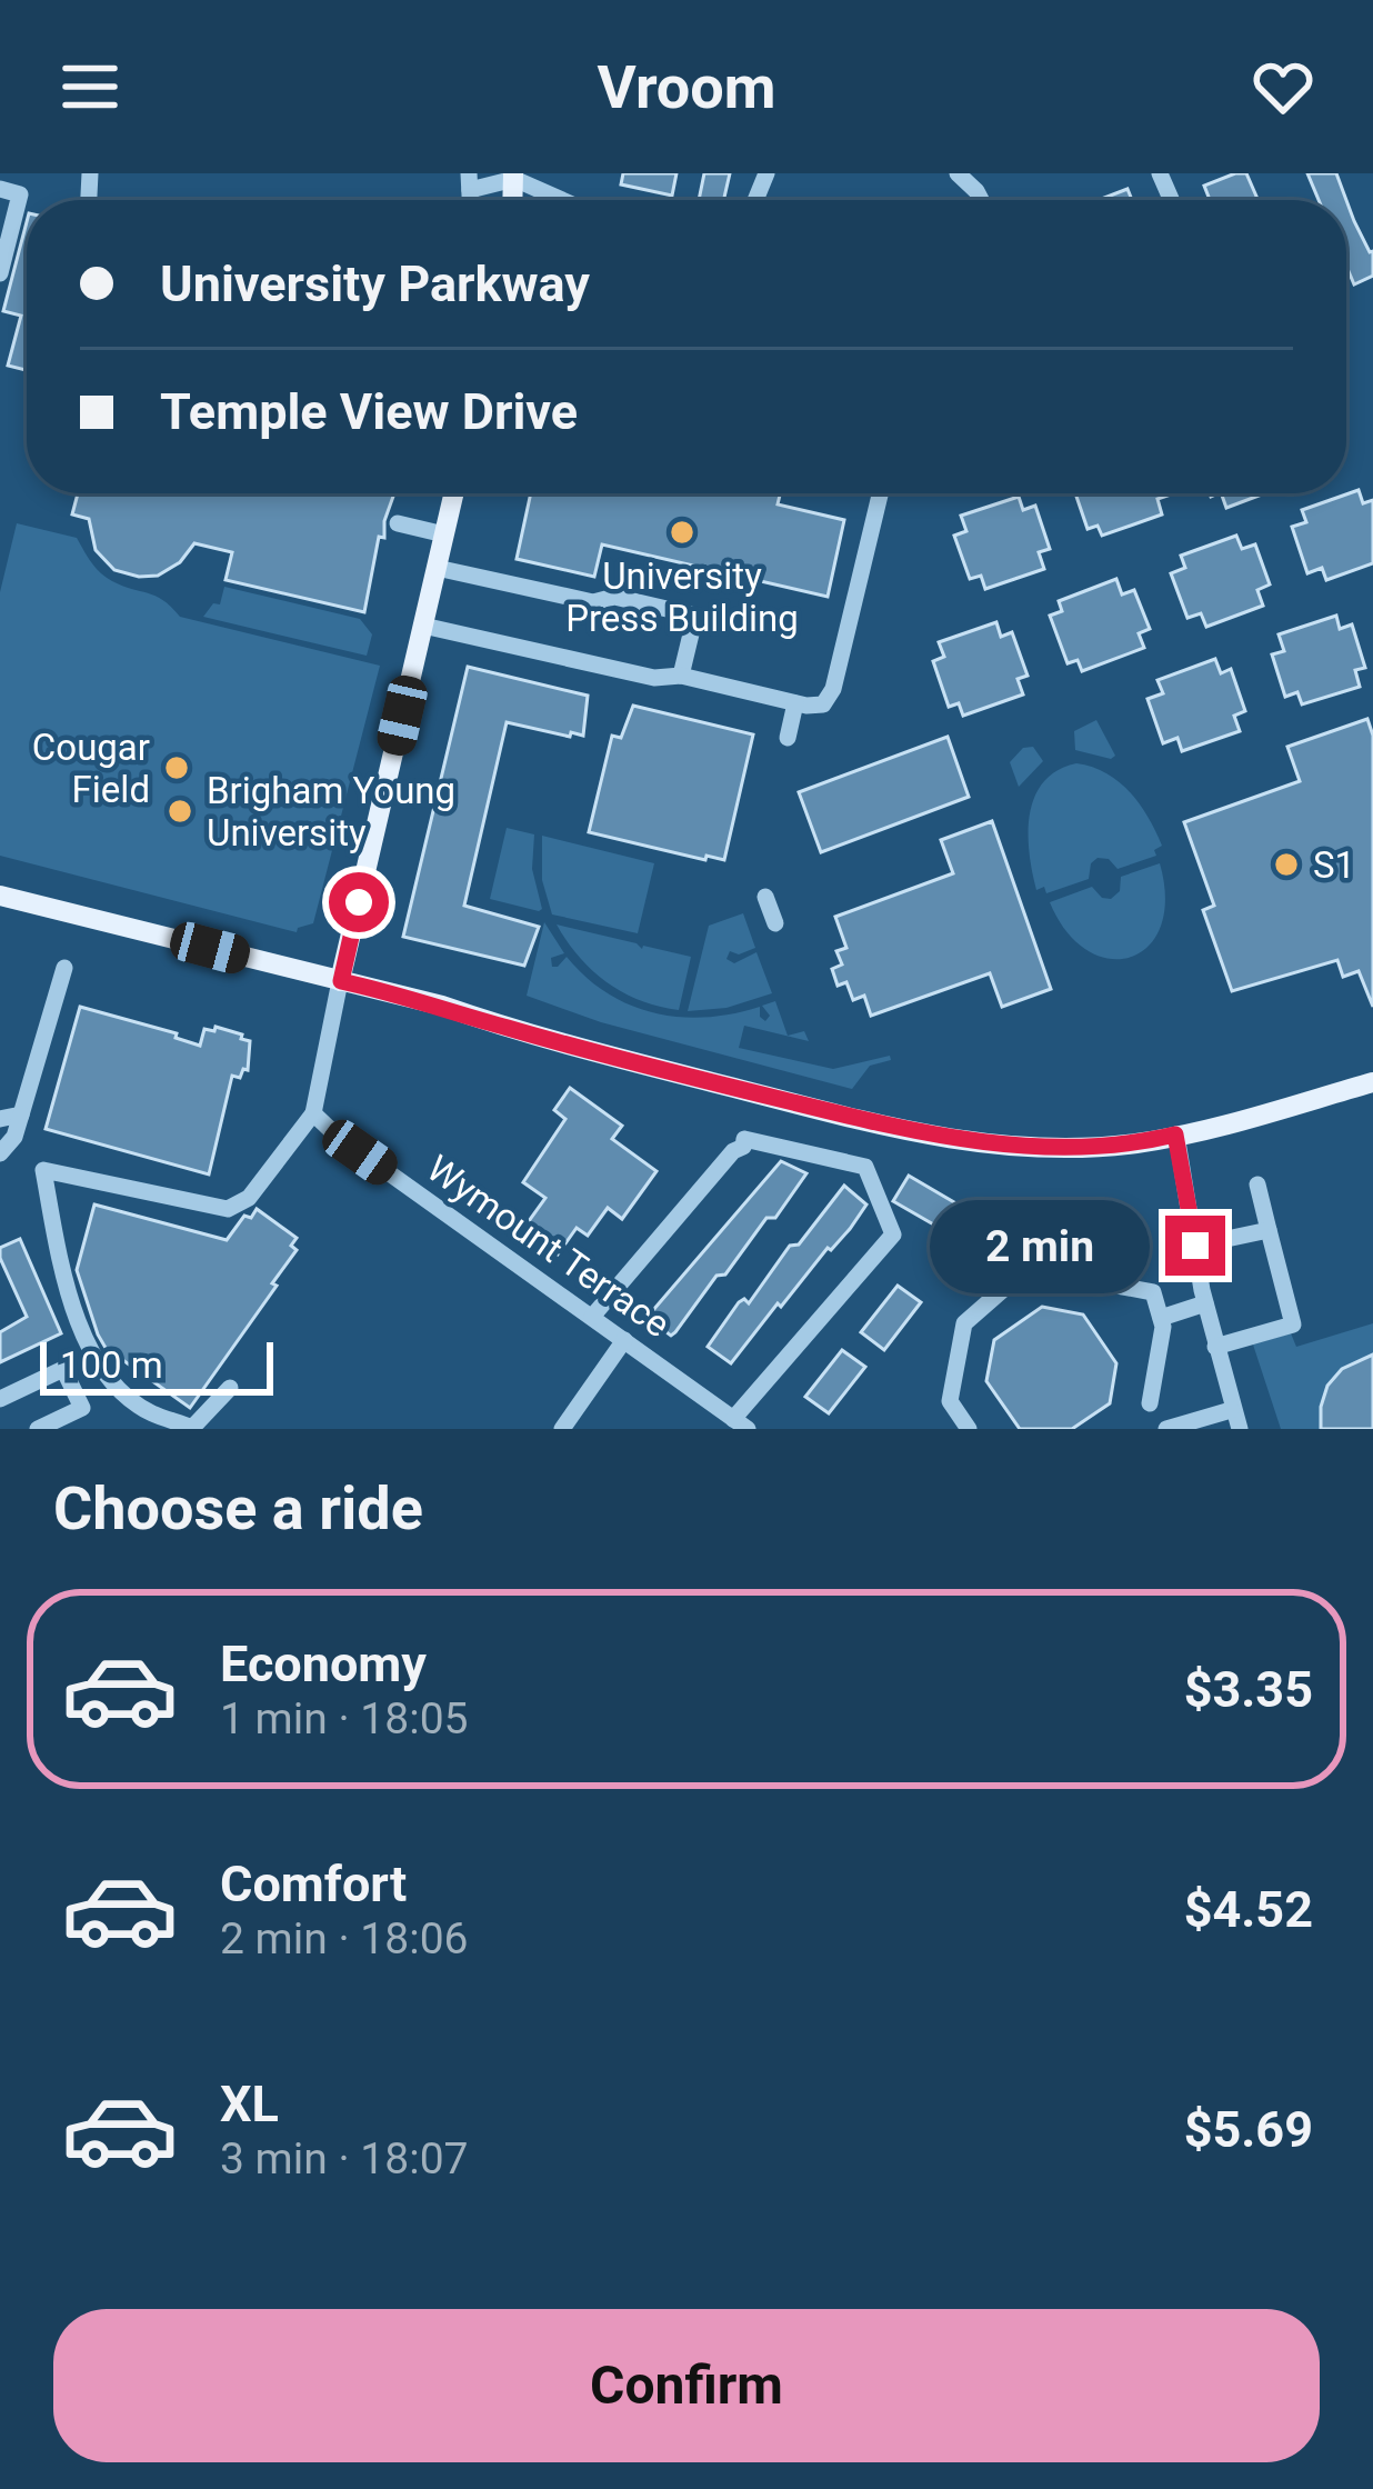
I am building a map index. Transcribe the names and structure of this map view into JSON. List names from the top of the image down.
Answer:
{
  "streets": {
    "street": ["Wymount Terrace"]
  },
  "places": [
    "University Press Building",
    "Cougar Field",
    "Brigham Young University",
    "S1"
  ],
  "scale_bar": "100 m",
  "page": {
    "header": "Vroom",
    "banner": ["University Parkway", "Temple View Drive"],
    "bubble": "2 min",
    "scale": "100 m",
    "heading": "Choose a ride",
    "list": [
      {
        "name": "Economy",
        "note": "1 min · 18:05",
        "value": "$3.35"
      },
      {
        "name": "Comfort",
        "note": "2 min · 18:06",
        "value": "$4.52"
      },
      {
        "name": "XL",
        "note": "3 min · 18:07",
        "value": "$5.69"
      }
    ],
    "buttons": "Confirm"
  }
}
